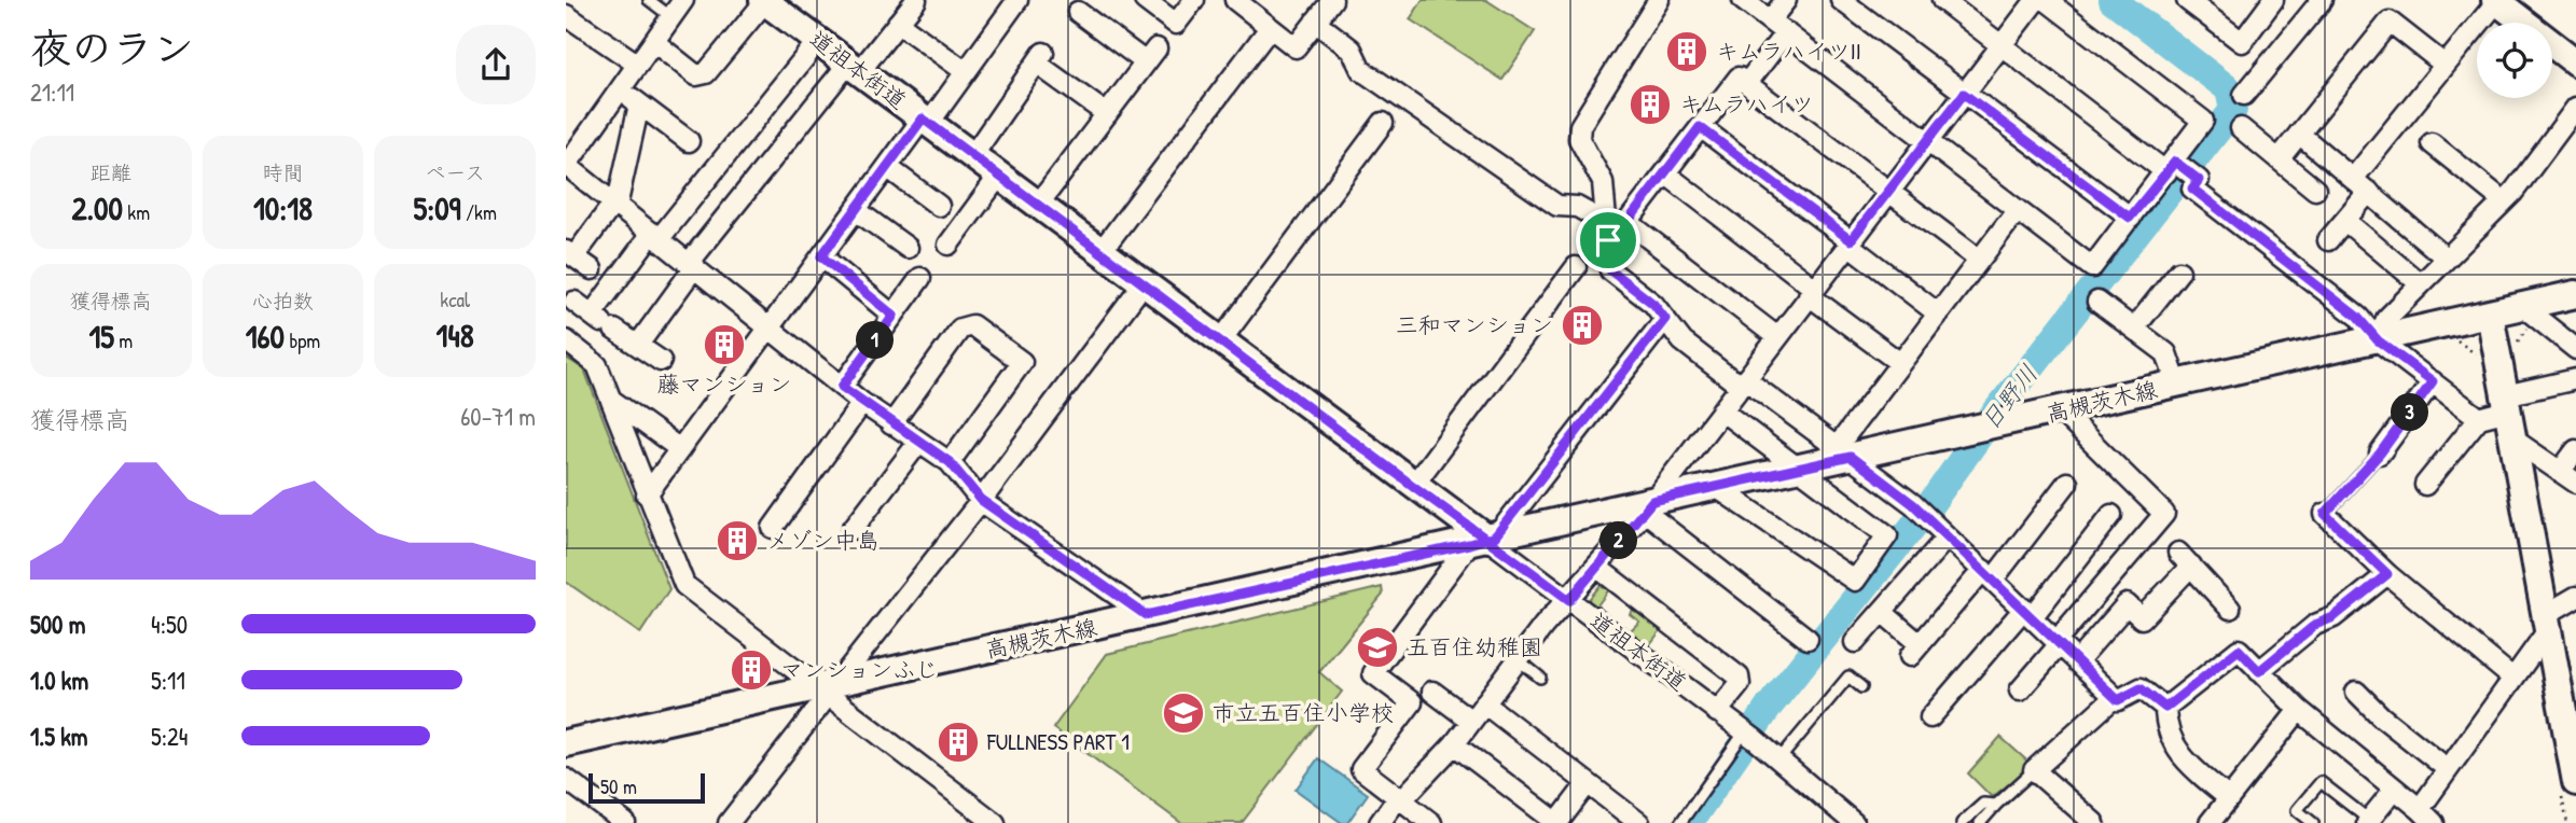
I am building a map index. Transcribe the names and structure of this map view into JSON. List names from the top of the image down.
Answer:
{
  "streets": {
    "main road": ["道祖本街道", "高槻茨木線"]
  },
  "crossings": [
    ["道祖本街道", "高槻茨木線"]
  ],
  "water": ["日野川"],
  "places": {
    "building": [
      "キムラハイツII",
      "キムラハイツ",
      "三和マンション",
      "藤マンション",
      "メゾン中島",
      "マンションふじ",
      "FULLNESS PART 1"
    ],
    "school or university": ["五百住幼稚園", "市立五百住小学校"]
  },
  "scale_bar": "50 m",
  "page": {
    "heading": ["夜のラン", "21:11"],
    "stats": [
      ["距離", "2.00 km"],
      ["時間", "10:18"],
      ["ペース", "5:09 /km"],
      ["獲得標高", "15 m"],
      ["心拍数", "160 bpm"],
      ["kcal", "148"]
    ],
    "pins": ["1", "3", "2"],
    "chart": ["獲得標高", "60–71 m"],
    "list": [
      {
        "name": "500 m",
        "note": "4:50"
      },
      {
        "name": "1.0 km",
        "note": "5:11"
      },
      {
        "name": "1.5 km",
        "note": "5:24"
      }
    ],
    "scale": "50 m"
  }
}
